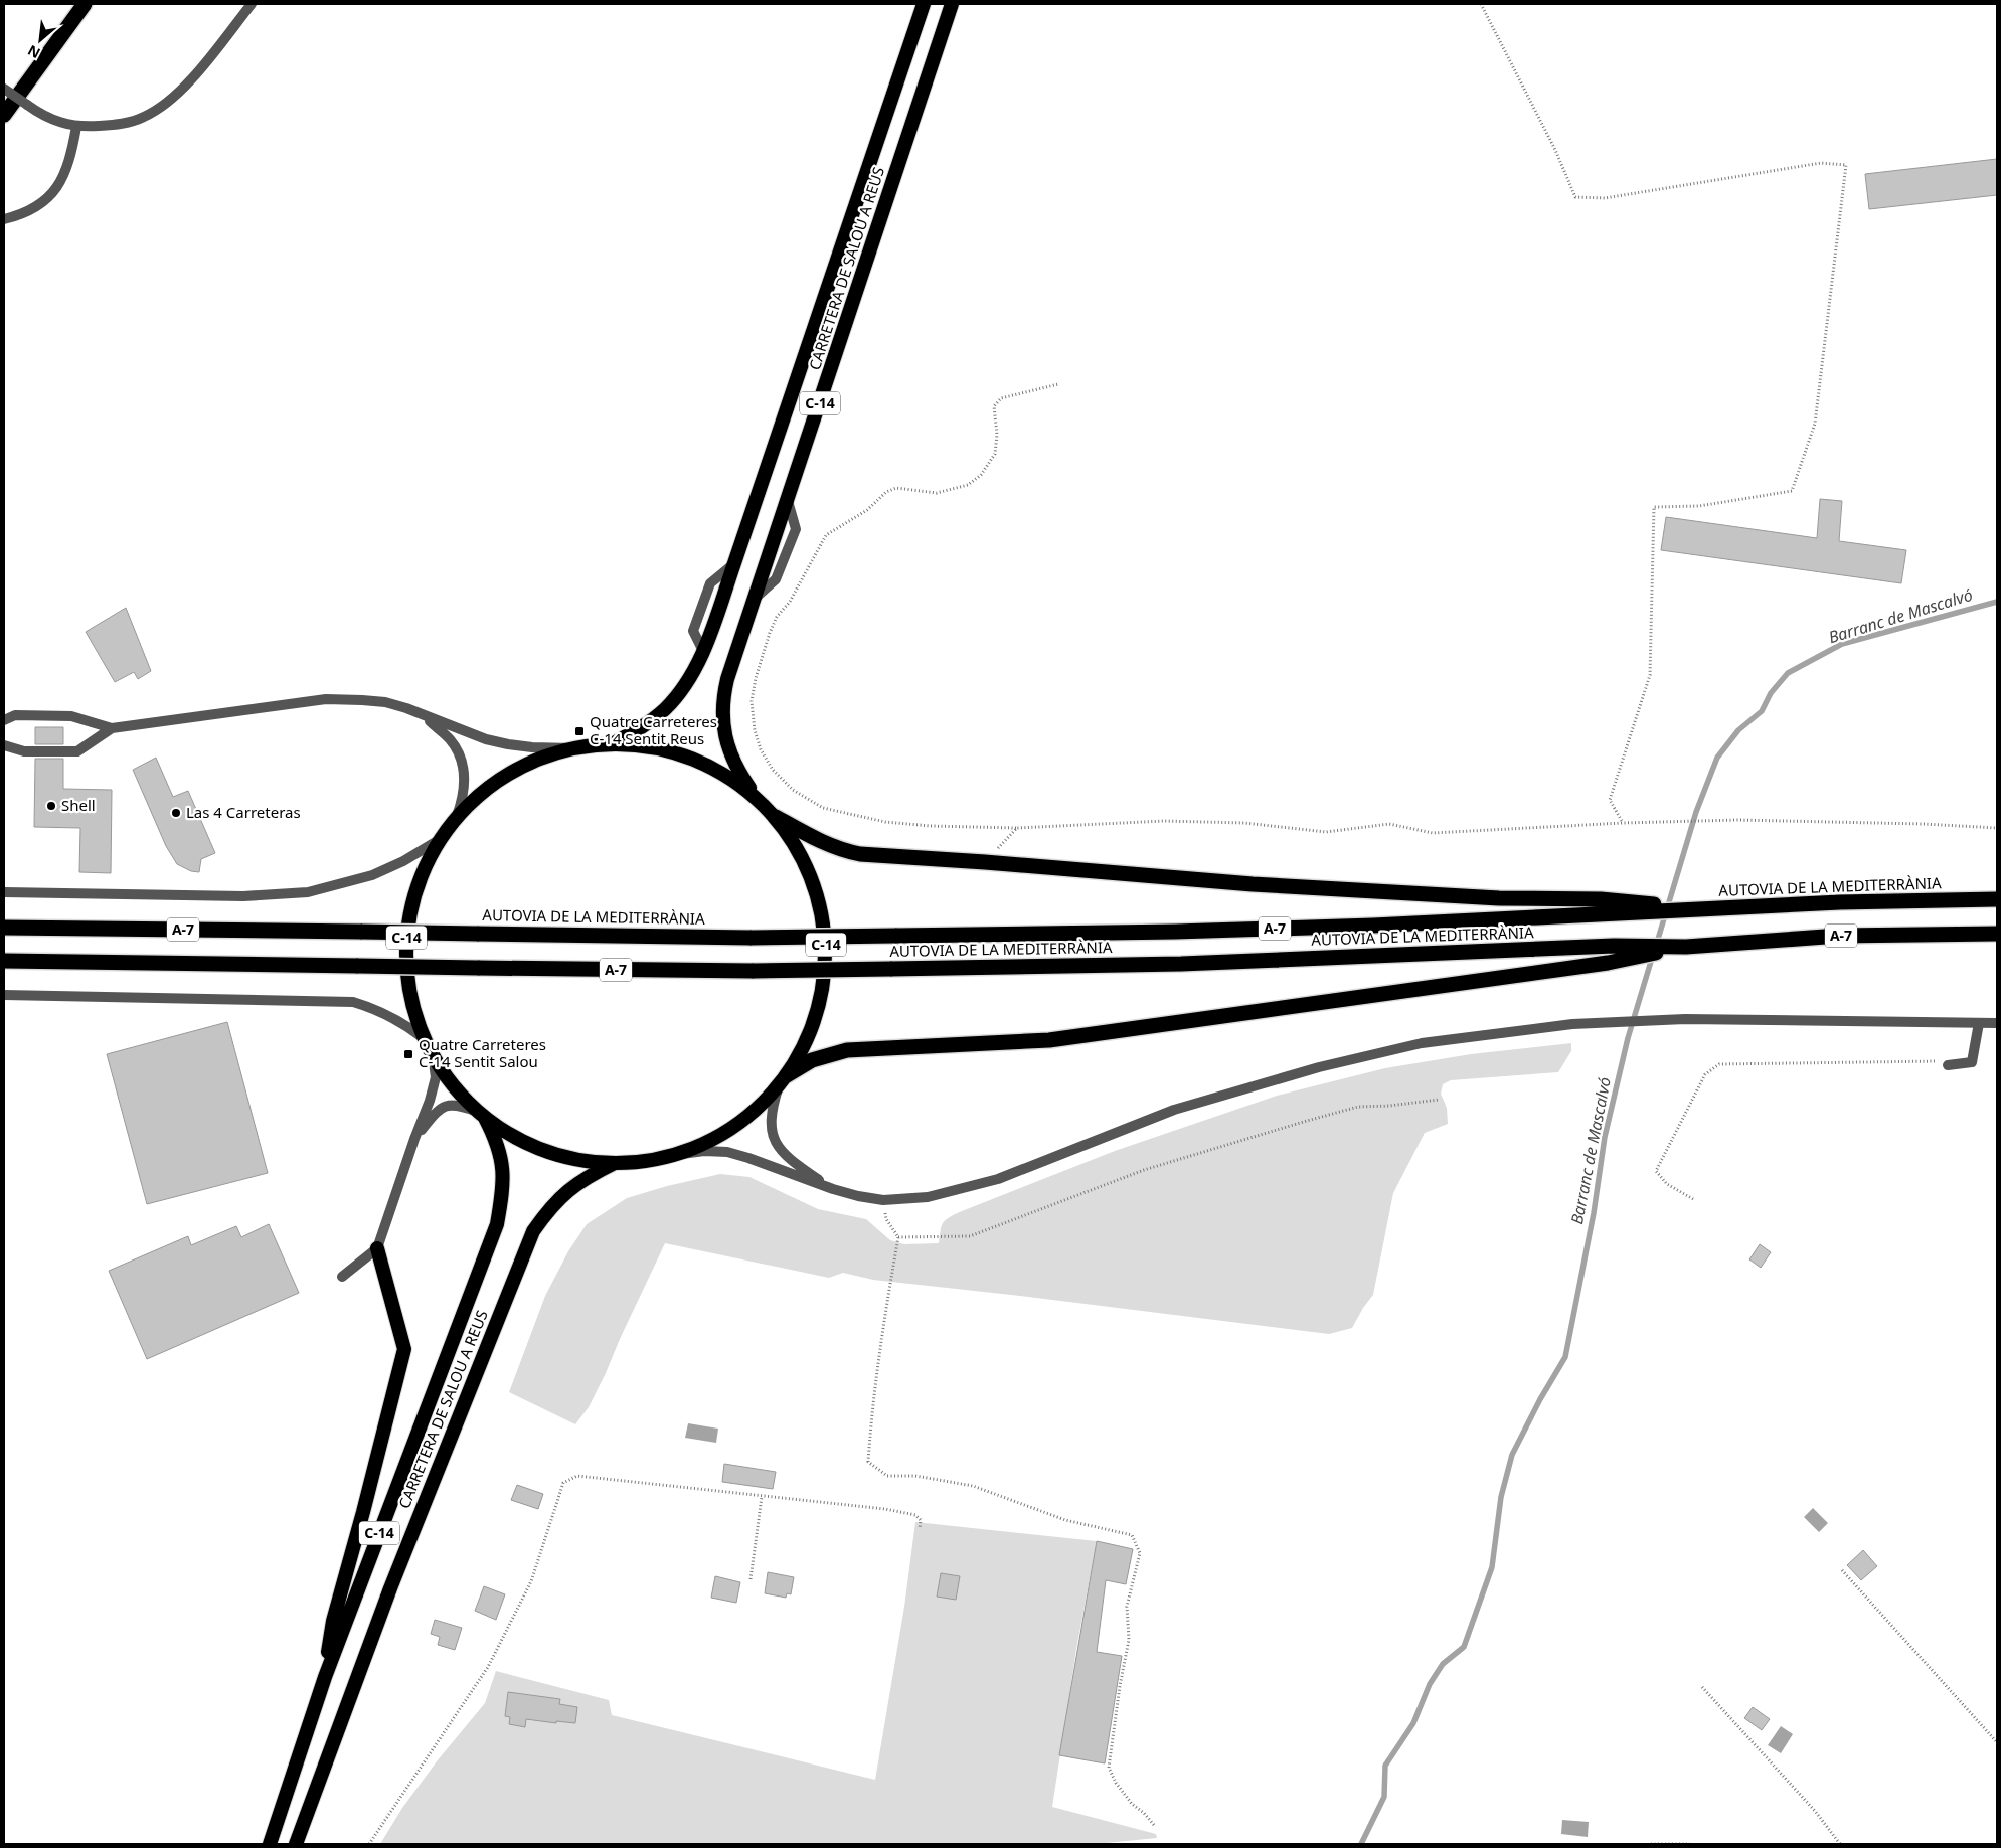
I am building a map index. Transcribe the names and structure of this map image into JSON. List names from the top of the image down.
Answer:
{
  "streets": {
    "highway": [
      "CARRETERA DE SALOU A REUS",
      "C-14",
      "AUTOVIA DE LA MEDITERRÀNIA",
      "A-7"
    ]
  },
  "crossings": [
    ["CARRETERA DE SALOU A REUS", "C-14"]
  ],
  "water": ["Barranc de Mascalvó"],
  "places": {
    "transit": ["Quatre Carreteres C-14 Sentit Reus", "Quatre Carreteres C-14 Sentit Salou"],
    "other": ["Shell", "Las 4 Carreteras"]
  },
  "north": "bottom left"
}
